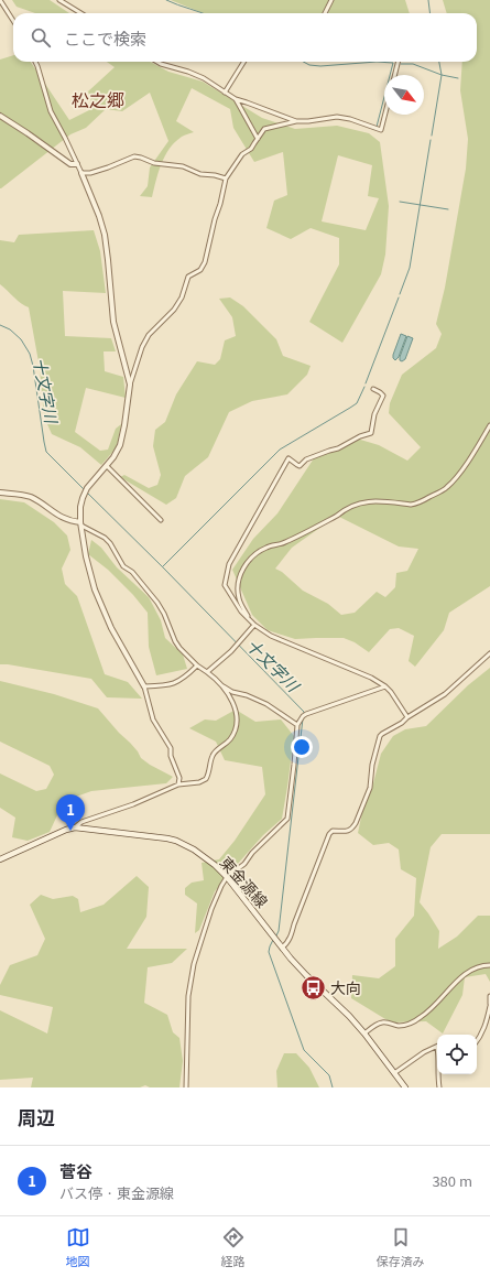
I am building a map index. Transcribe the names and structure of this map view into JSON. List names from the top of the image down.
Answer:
{
  "streets": {
    "main road": ["東金源線"]
  },
  "districts": ["松之郷"],
  "water": ["十文字川"],
  "places": {
    "bus stop": ["大向"]
  },
  "north": "bottom right",
  "page": {
    "search": "ここで検索",
    "pins": "1",
    "heading": "周辺",
    "list": [
      {
        "mark": "1",
        "name": "菅谷",
        "note": "バス停 · 東金源線",
        "value": "380 m"
      }
    ],
    "nav": ["地図", "経路", "保存済み"]
  }
}
